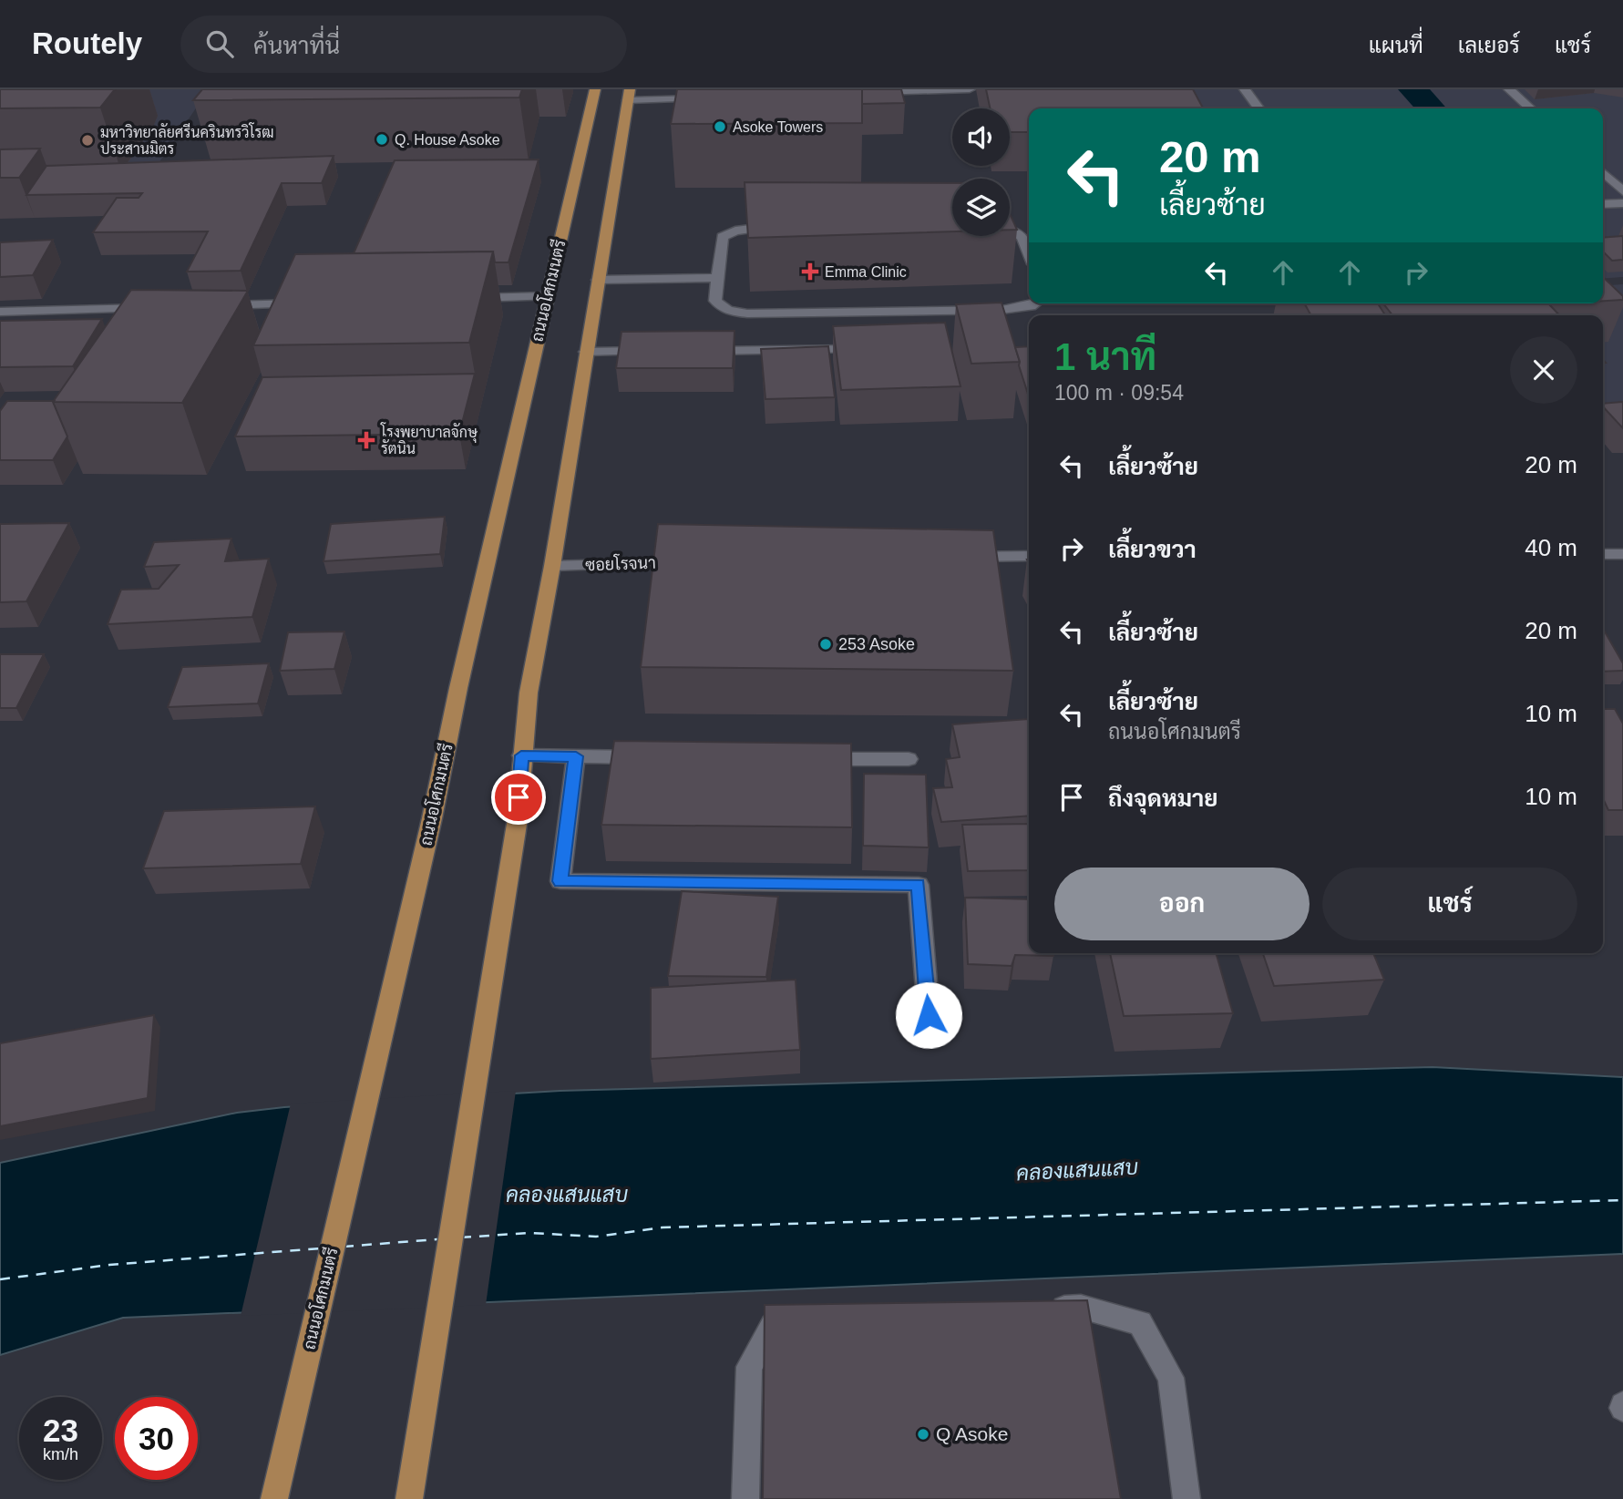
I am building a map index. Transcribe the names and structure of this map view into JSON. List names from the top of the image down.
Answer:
{
  "streets": {
    "main road": ["ถนนอโศกมนตรี"],
    "street": ["ซอยโรจนา"]
  },
  "water": ["คลองแสนแสบ"],
  "places": {
    "other": [
      "Asoke Towers",
      "Q. House Asoke",
      "มหาวิทยาลัยศรีนครินทรวิโรฒ ประสานมิตร",
      "253 Asoke",
      "Q Asoke"
    ],
    "health": ["Emma Clinic", "โรงพยาบาลจักษุ รัตนิน"]
  },
  "page": {
    "header": "Routely",
    "search": "ค้นหาที่นี่",
    "nav": ["แผนที่", "เลเยอร์", "แชร์"],
    "turn": ["20 m", "เลี้ยวซ้าย"],
    "heading": ["1 นาที", "100 m · 09:54"],
    "list": [
      {
        "name": "เลี้ยวซ้าย",
        "value": "20 m"
      },
      {
        "name": "เลี้ยวขวา",
        "value": "40 m"
      },
      {
        "name": "เลี้ยวซ้าย",
        "value": "20 m"
      },
      {
        "name": "เลี้ยวซ้าย",
        "note": "ถนนอโศกมนตรี",
        "value": "10 m"
      },
      {
        "name": "ถึงจุดหมาย",
        "value": "10 m"
      }
    ],
    "buttons": ["ออก", "แชร์"],
    "speed": "23 km/h",
    "limit": "30"
  }
}
